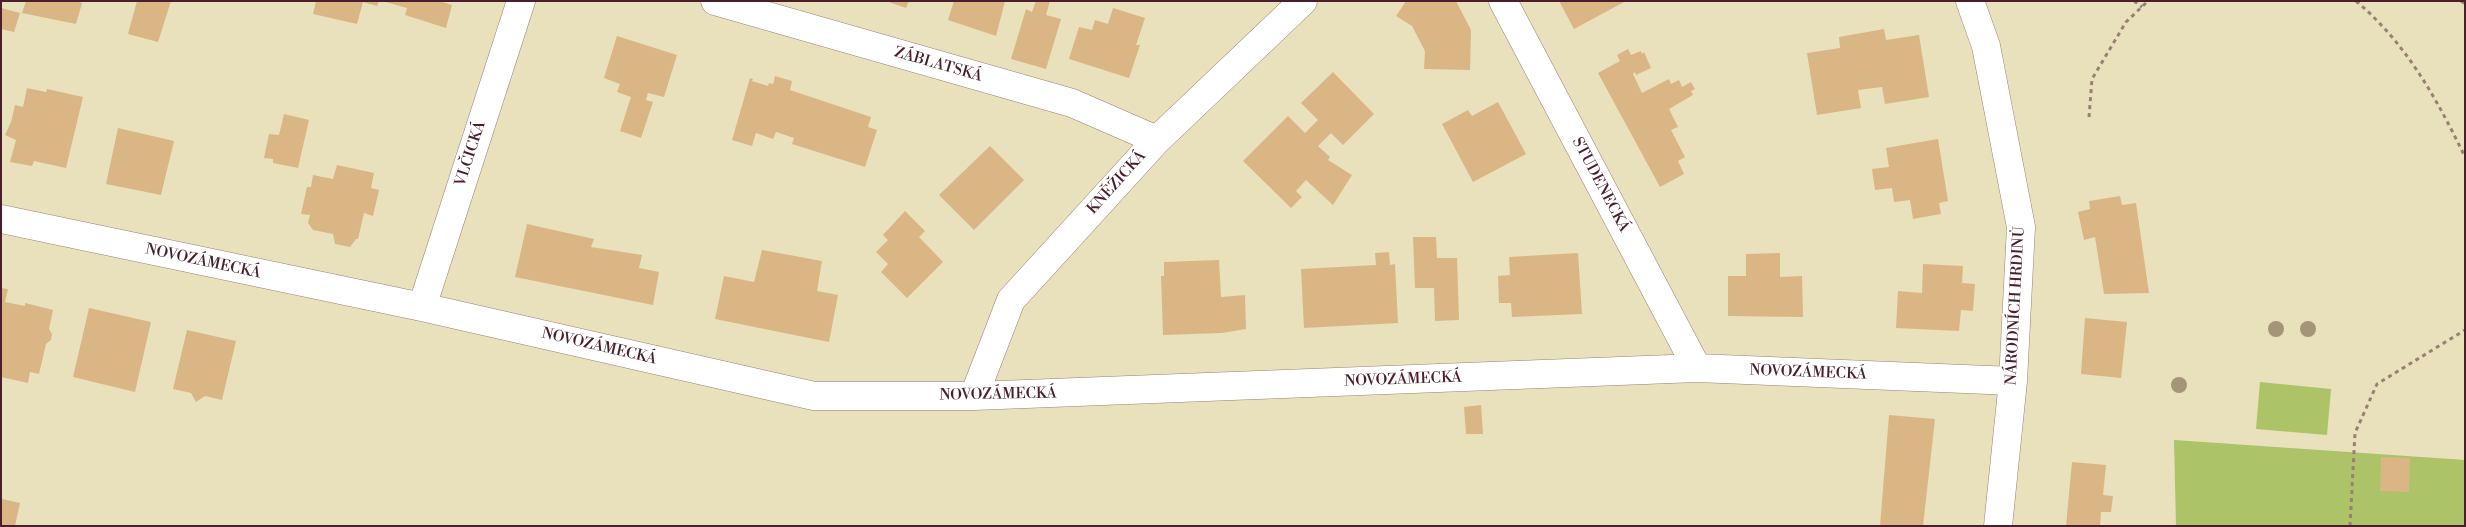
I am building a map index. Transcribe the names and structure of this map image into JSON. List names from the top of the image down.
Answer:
{
  "streets": {
    "street": [
      "ZÁBLATSKÁ",
      "VLČICKÁ",
      "KNĚŽICKÁ",
      "STUDENECKÁ",
      "NOVOZÁMECKÁ",
      "NÁRODNÍCH HRDINŮ"
    ]
  },
  "crossings": [
    ["ZÁBLATSKÁ", "KNĚŽICKÁ"],
    ["VLČICKÁ", "NOVOZÁMECKÁ"],
    ["KNĚŽICKÁ", "NOVOZÁMECKÁ"],
    ["STUDENECKÁ", "NOVOZÁMECKÁ"],
    ["NOVOZÁMECKÁ", "NÁRODNÍCH HRDINŮ"]
  ]
}
